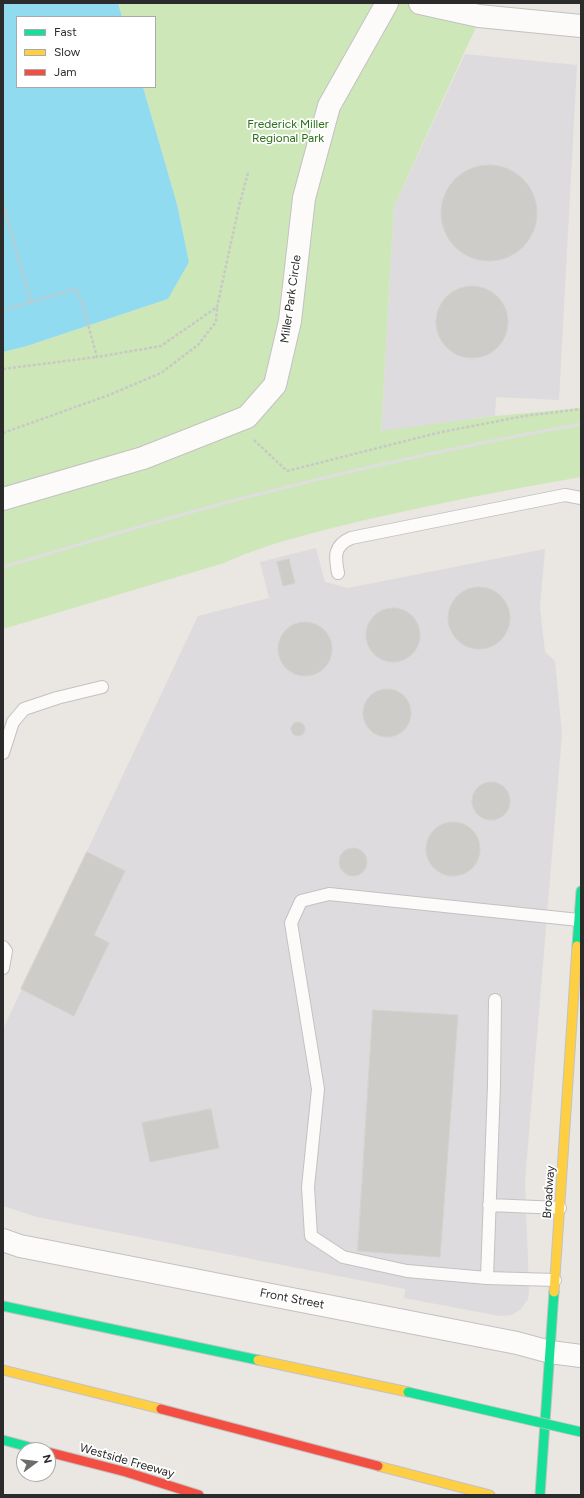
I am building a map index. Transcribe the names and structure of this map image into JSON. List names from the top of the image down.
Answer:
{
  "streets": {
    "main road": ["Broadway", "Westside Freeway"],
    "street": ["Miller Park Circle", "Front Street"]
  },
  "crossings": [
    ["Broadway", "Front Street"]
  ],
  "parks": ["Frederick Miller Regional Park"],
  "legend": ["Fast", "Slow", "Jam"],
  "north": "right"
}
